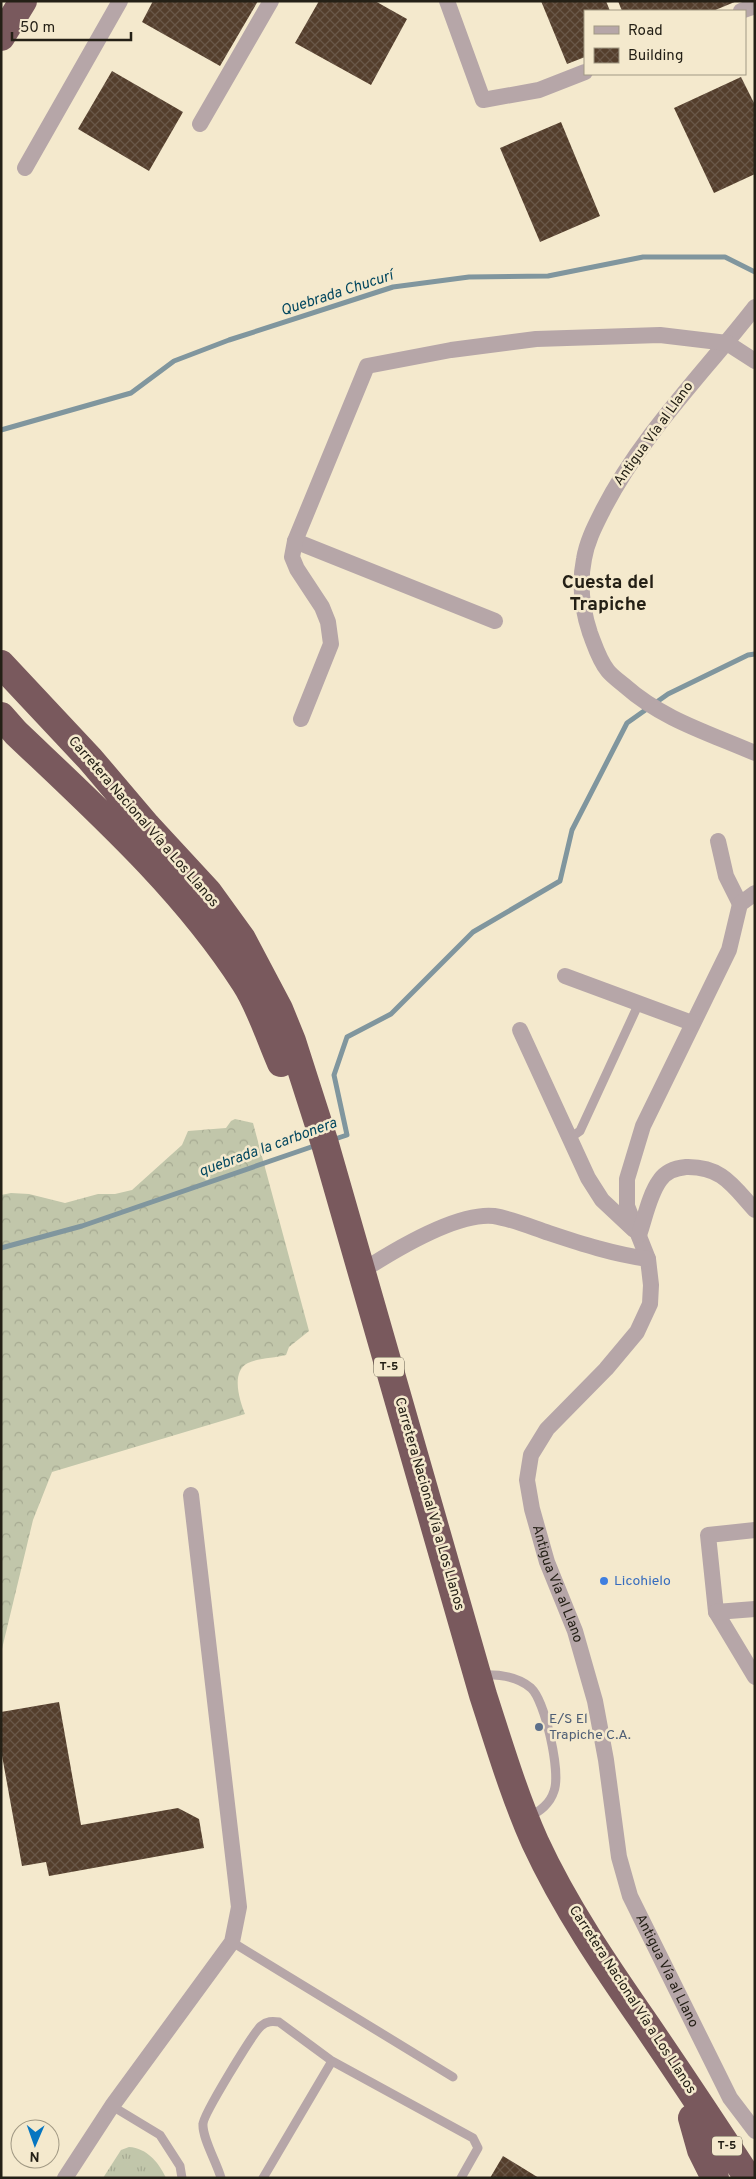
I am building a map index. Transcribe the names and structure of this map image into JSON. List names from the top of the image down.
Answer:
{
  "streets": {
    "highway": ["Carretera Nacional Vía a Los Llanos", "T-5"],
    "street": ["Antigua Vía al Llano"]
  },
  "districts": ["Cuesta del Trapiche"],
  "water": ["Quebrada Chucurí", "quebrada la carbonera"],
  "places": ["Licohielo", "E/S El Trapiche C.A."],
  "legend": ["Road", "Building"],
  "scale_bar": "50 m",
  "north": "bottom"
}
